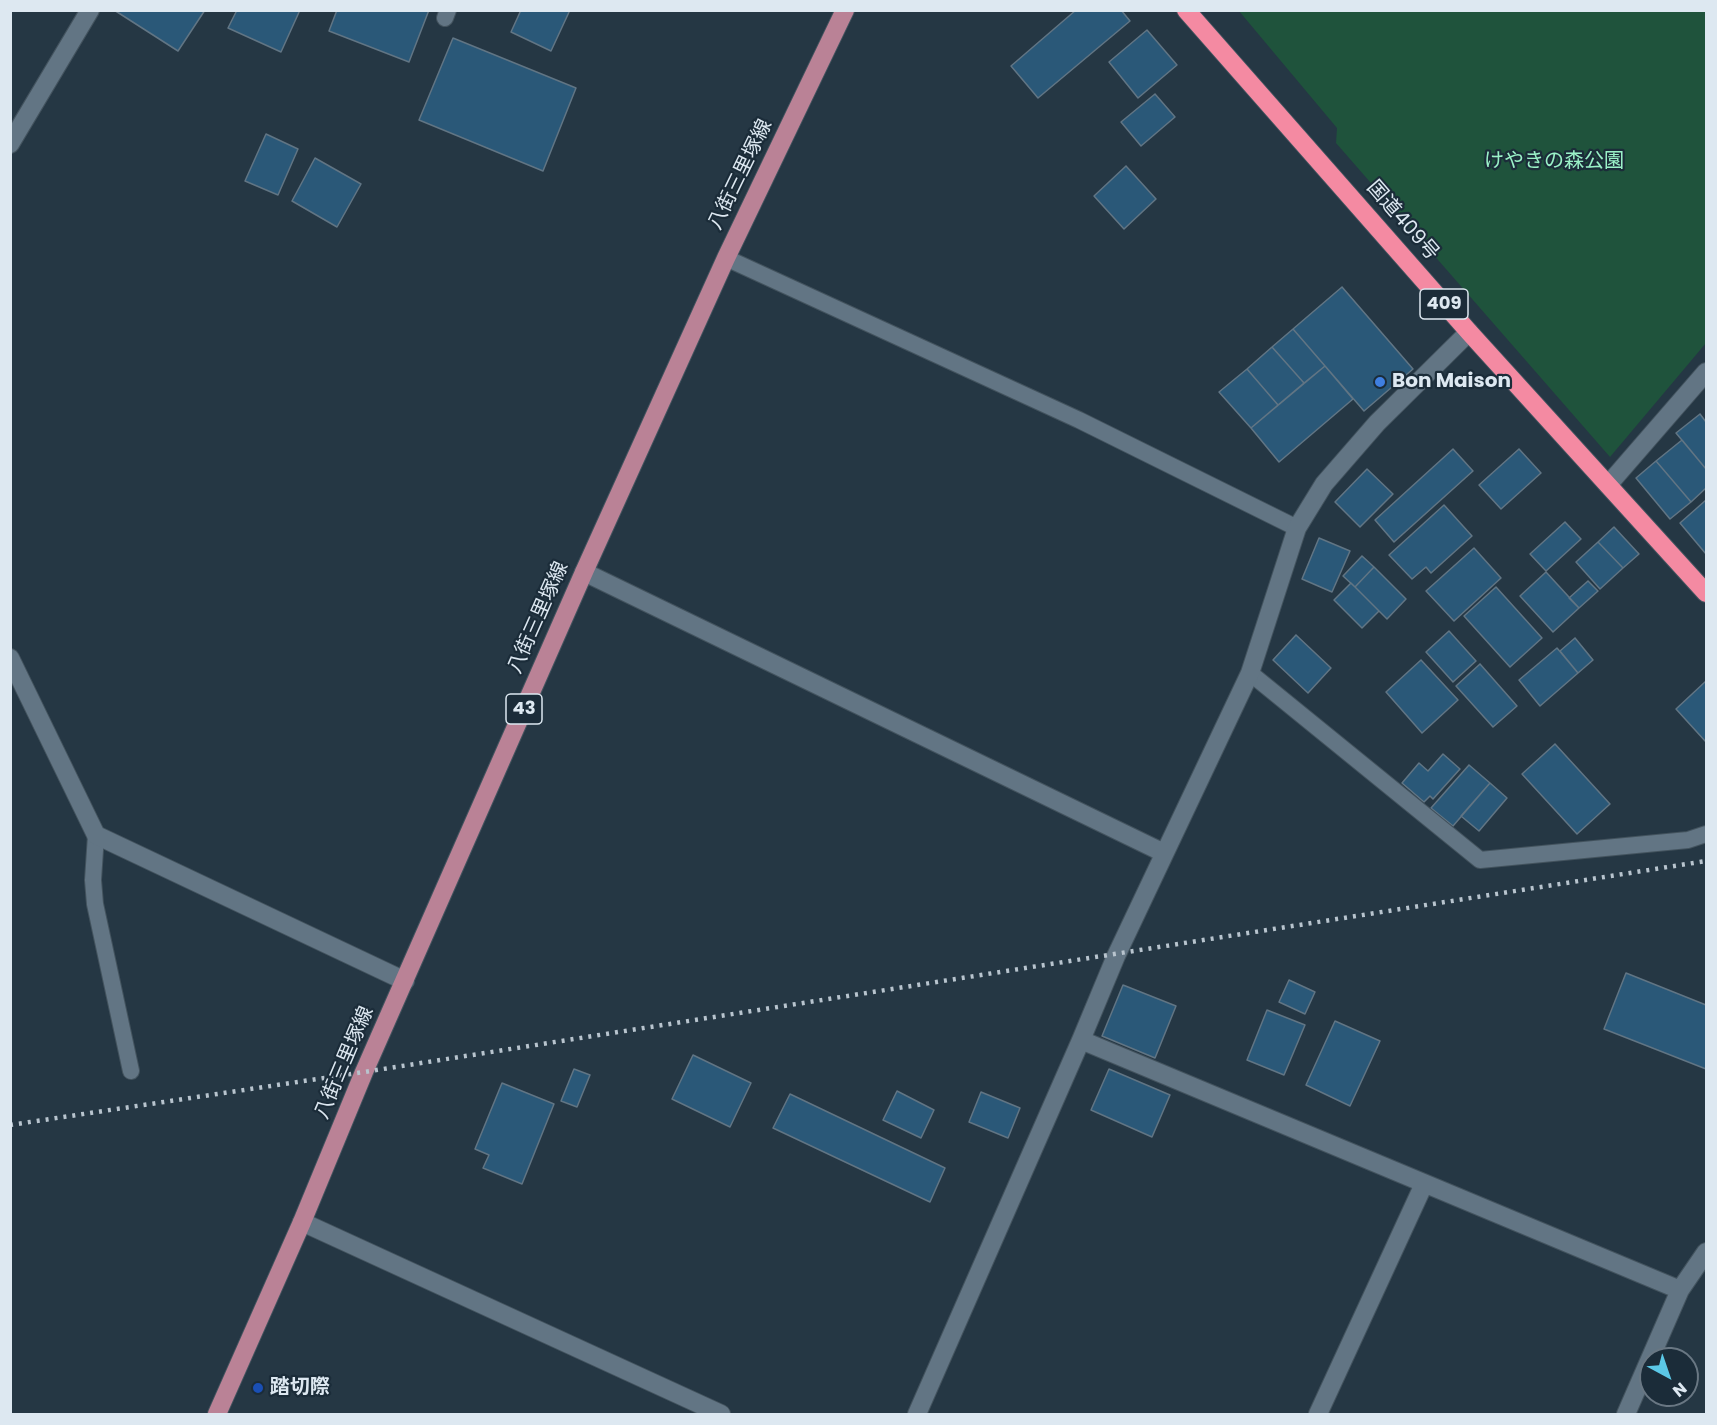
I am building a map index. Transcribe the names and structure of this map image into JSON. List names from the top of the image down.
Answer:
{
  "streets": {
    "highway": ["国道409号", "409"],
    "main road": ["八街三里塚線", "43"]
  },
  "parks": ["けやきの森公園"],
  "places": ["Bon Maison", "踏切際"],
  "north": "bottom right"
}
